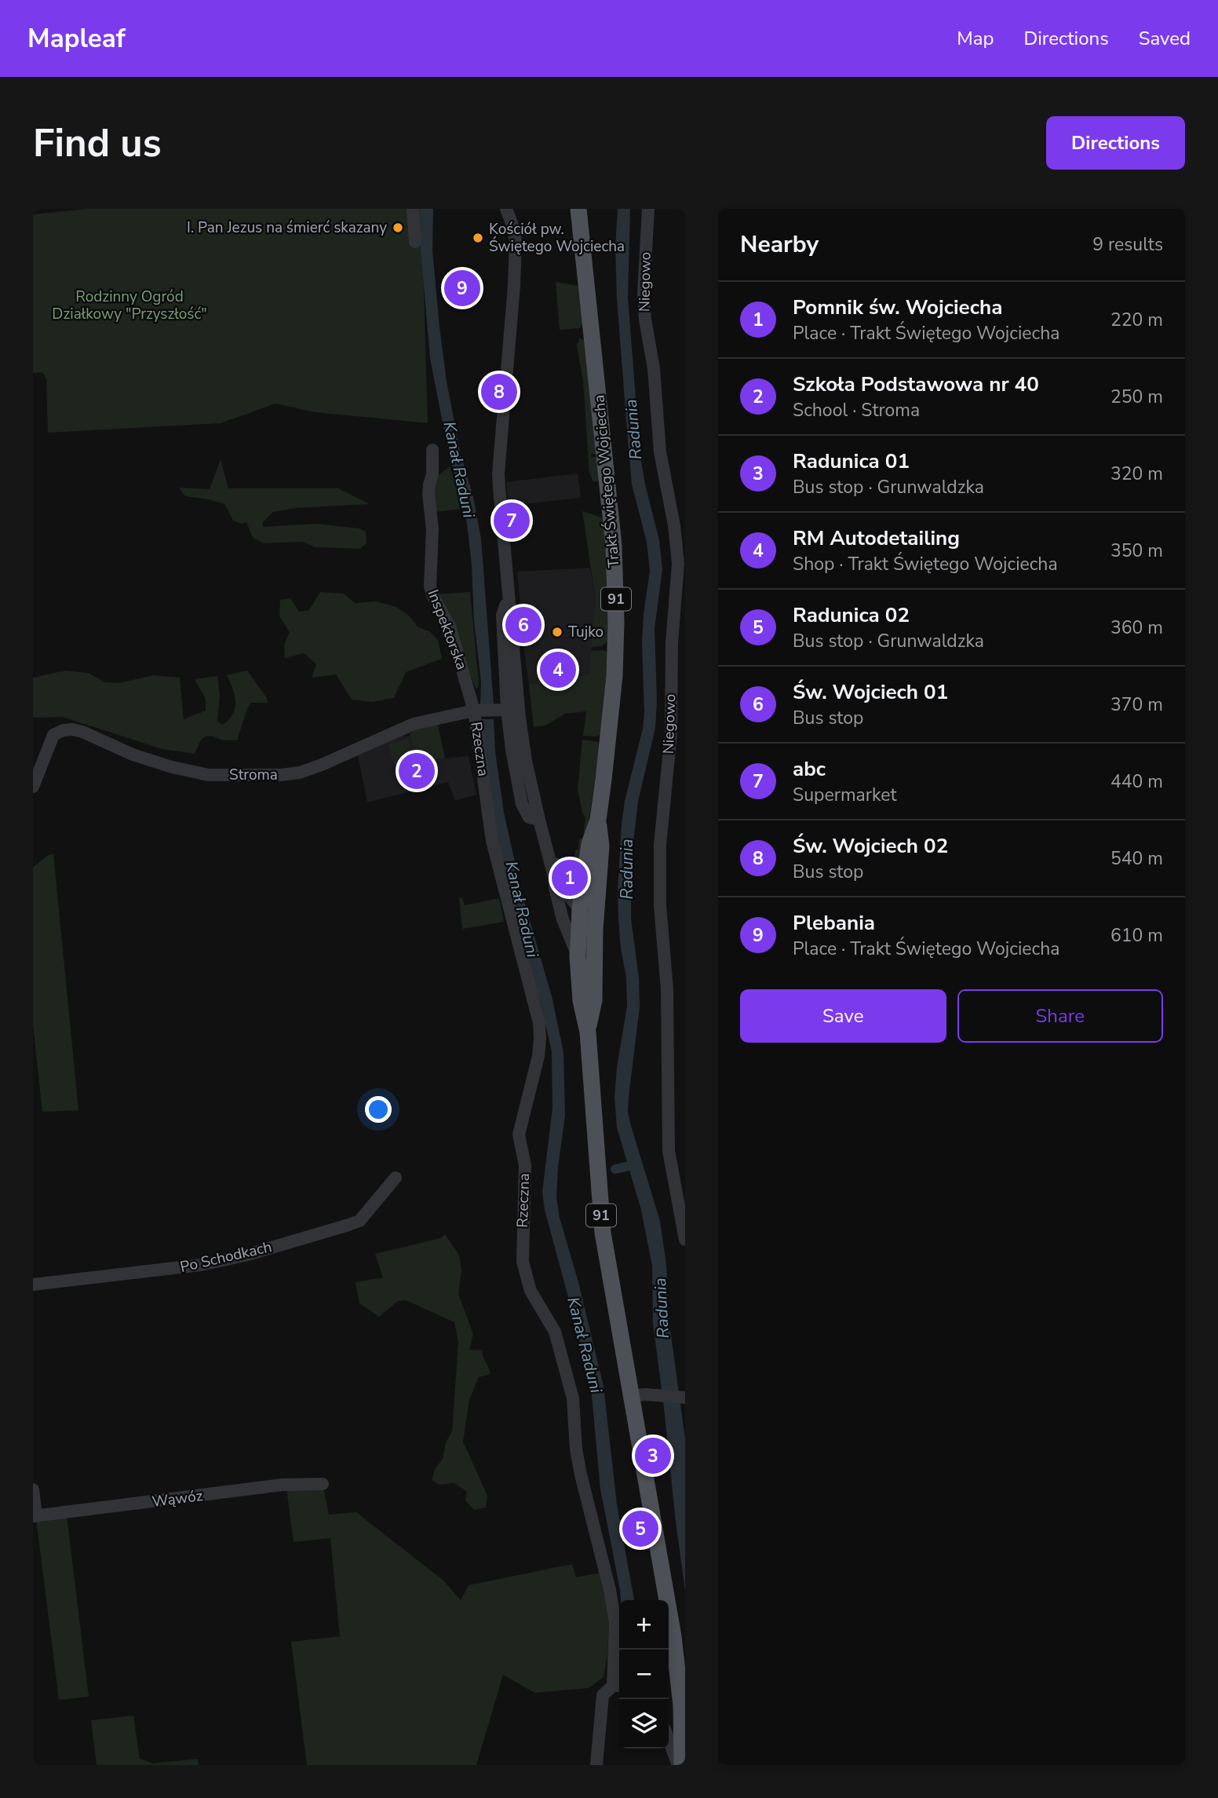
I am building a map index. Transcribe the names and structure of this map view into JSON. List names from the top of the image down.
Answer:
{
  "streets": {
    "main road": ["Trakt Świętego Wojciecha", "91"],
    "street": [
      "Niegowo",
      "Inspektorska",
      "Rzeczna",
      "Stroma",
      "Po Schodkach",
      "Wąwóz"
    ]
  },
  "crossings": [
    ["Trakt Świętego Wojciecha", "91"],
    ["Inspektorska", "Rzeczna"],
    ["Inspektorska", "Stroma"],
    ["Rzeczna", "Stroma"]
  ],
  "water": ["Radunia", "Kanał Raduni"],
  "parks": ["Rodzinny Ogród Działkowy \"Przyszłość\""],
  "places": ["I. Pan Jezus na śmierć skazany", "Kościół pw. Świętego Wojciecha", "Tujko"],
  "page": {
    "header": "Mapleaf",
    "nav": ["Map", "Directions", "Saved"],
    "buttons": [
      "Directions",
      ["Save", "Share"]
    ],
    "title": "Find us",
    "heading": ["Nearby", "9 results"],
    "pins": [
      "9",
      "8",
      "7",
      "6",
      "4",
      "2",
      "1",
      "3",
      "5"
    ],
    "list": [
      {
        "mark": "1",
        "name": "Pomnik św. Wojciecha",
        "note": "Place · Trakt Świętego Wojciecha",
        "value": "220 m"
      },
      {
        "mark": "2",
        "name": "Szkoła Podstawowa nr 40",
        "note": "School · Stroma",
        "value": "250 m"
      },
      {
        "mark": "3",
        "name": "Radunica 01",
        "note": "Bus stop · Grunwaldzka",
        "value": "320 m"
      },
      {
        "mark": "4",
        "name": "RM Autodetailing",
        "note": "Shop · Trakt Świętego Wojciecha",
        "value": "350 m"
      },
      {
        "mark": "5",
        "name": "Radunica 02",
        "note": "Bus stop · Grunwaldzka",
        "value": "360 m"
      },
      {
        "mark": "6",
        "name": "Św. Wojciech 01",
        "note": "Bus stop",
        "value": "370 m"
      },
      {
        "mark": "7",
        "name": "abc",
        "note": "Supermarket",
        "value": "440 m"
      },
      {
        "mark": "8",
        "name": "Św. Wojciech 02",
        "note": "Bus stop",
        "value": "540 m"
      },
      {
        "mark": "9",
        "name": "Plebania",
        "note": "Place · Trakt Świętego Wojciecha",
        "value": "610 m"
      }
    ],
    "map_buttons": ["+", "−"]
  }
}
